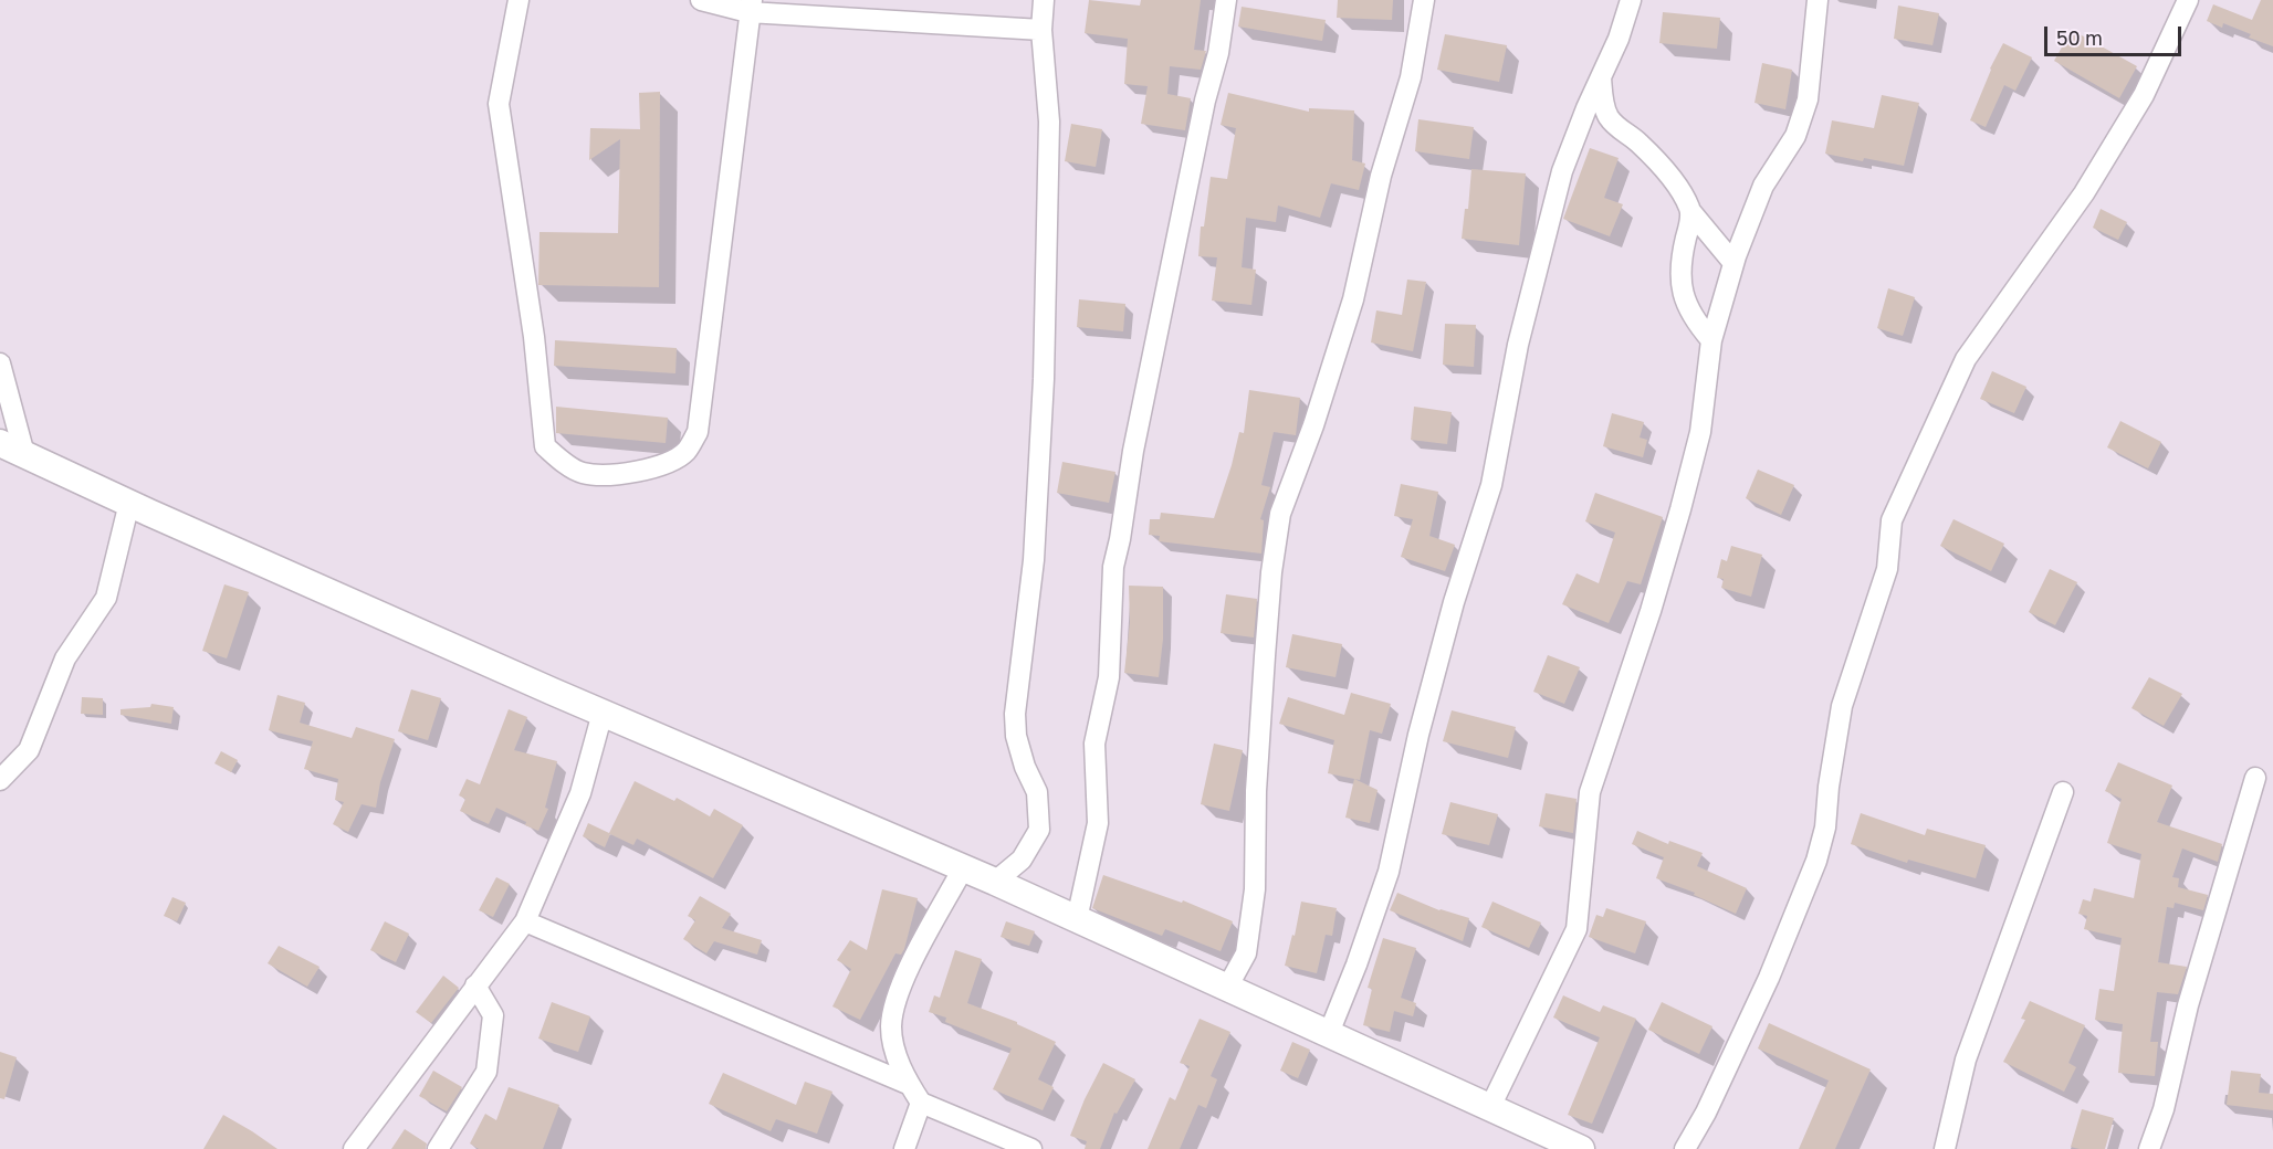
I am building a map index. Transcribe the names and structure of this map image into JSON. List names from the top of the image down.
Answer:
{
  "scale_bar": "50 m"
}
